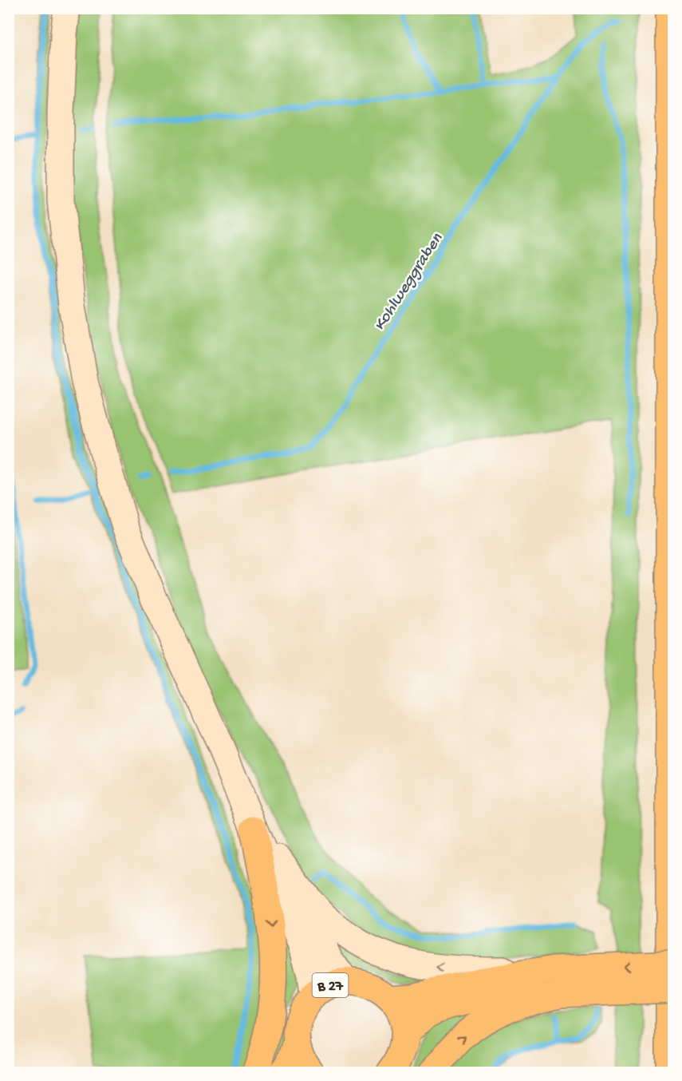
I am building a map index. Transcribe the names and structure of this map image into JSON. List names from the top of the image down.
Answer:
{
  "streets": {
    "main road": ["B 27"]
  },
  "water": ["Kohlweggraben"]
}
